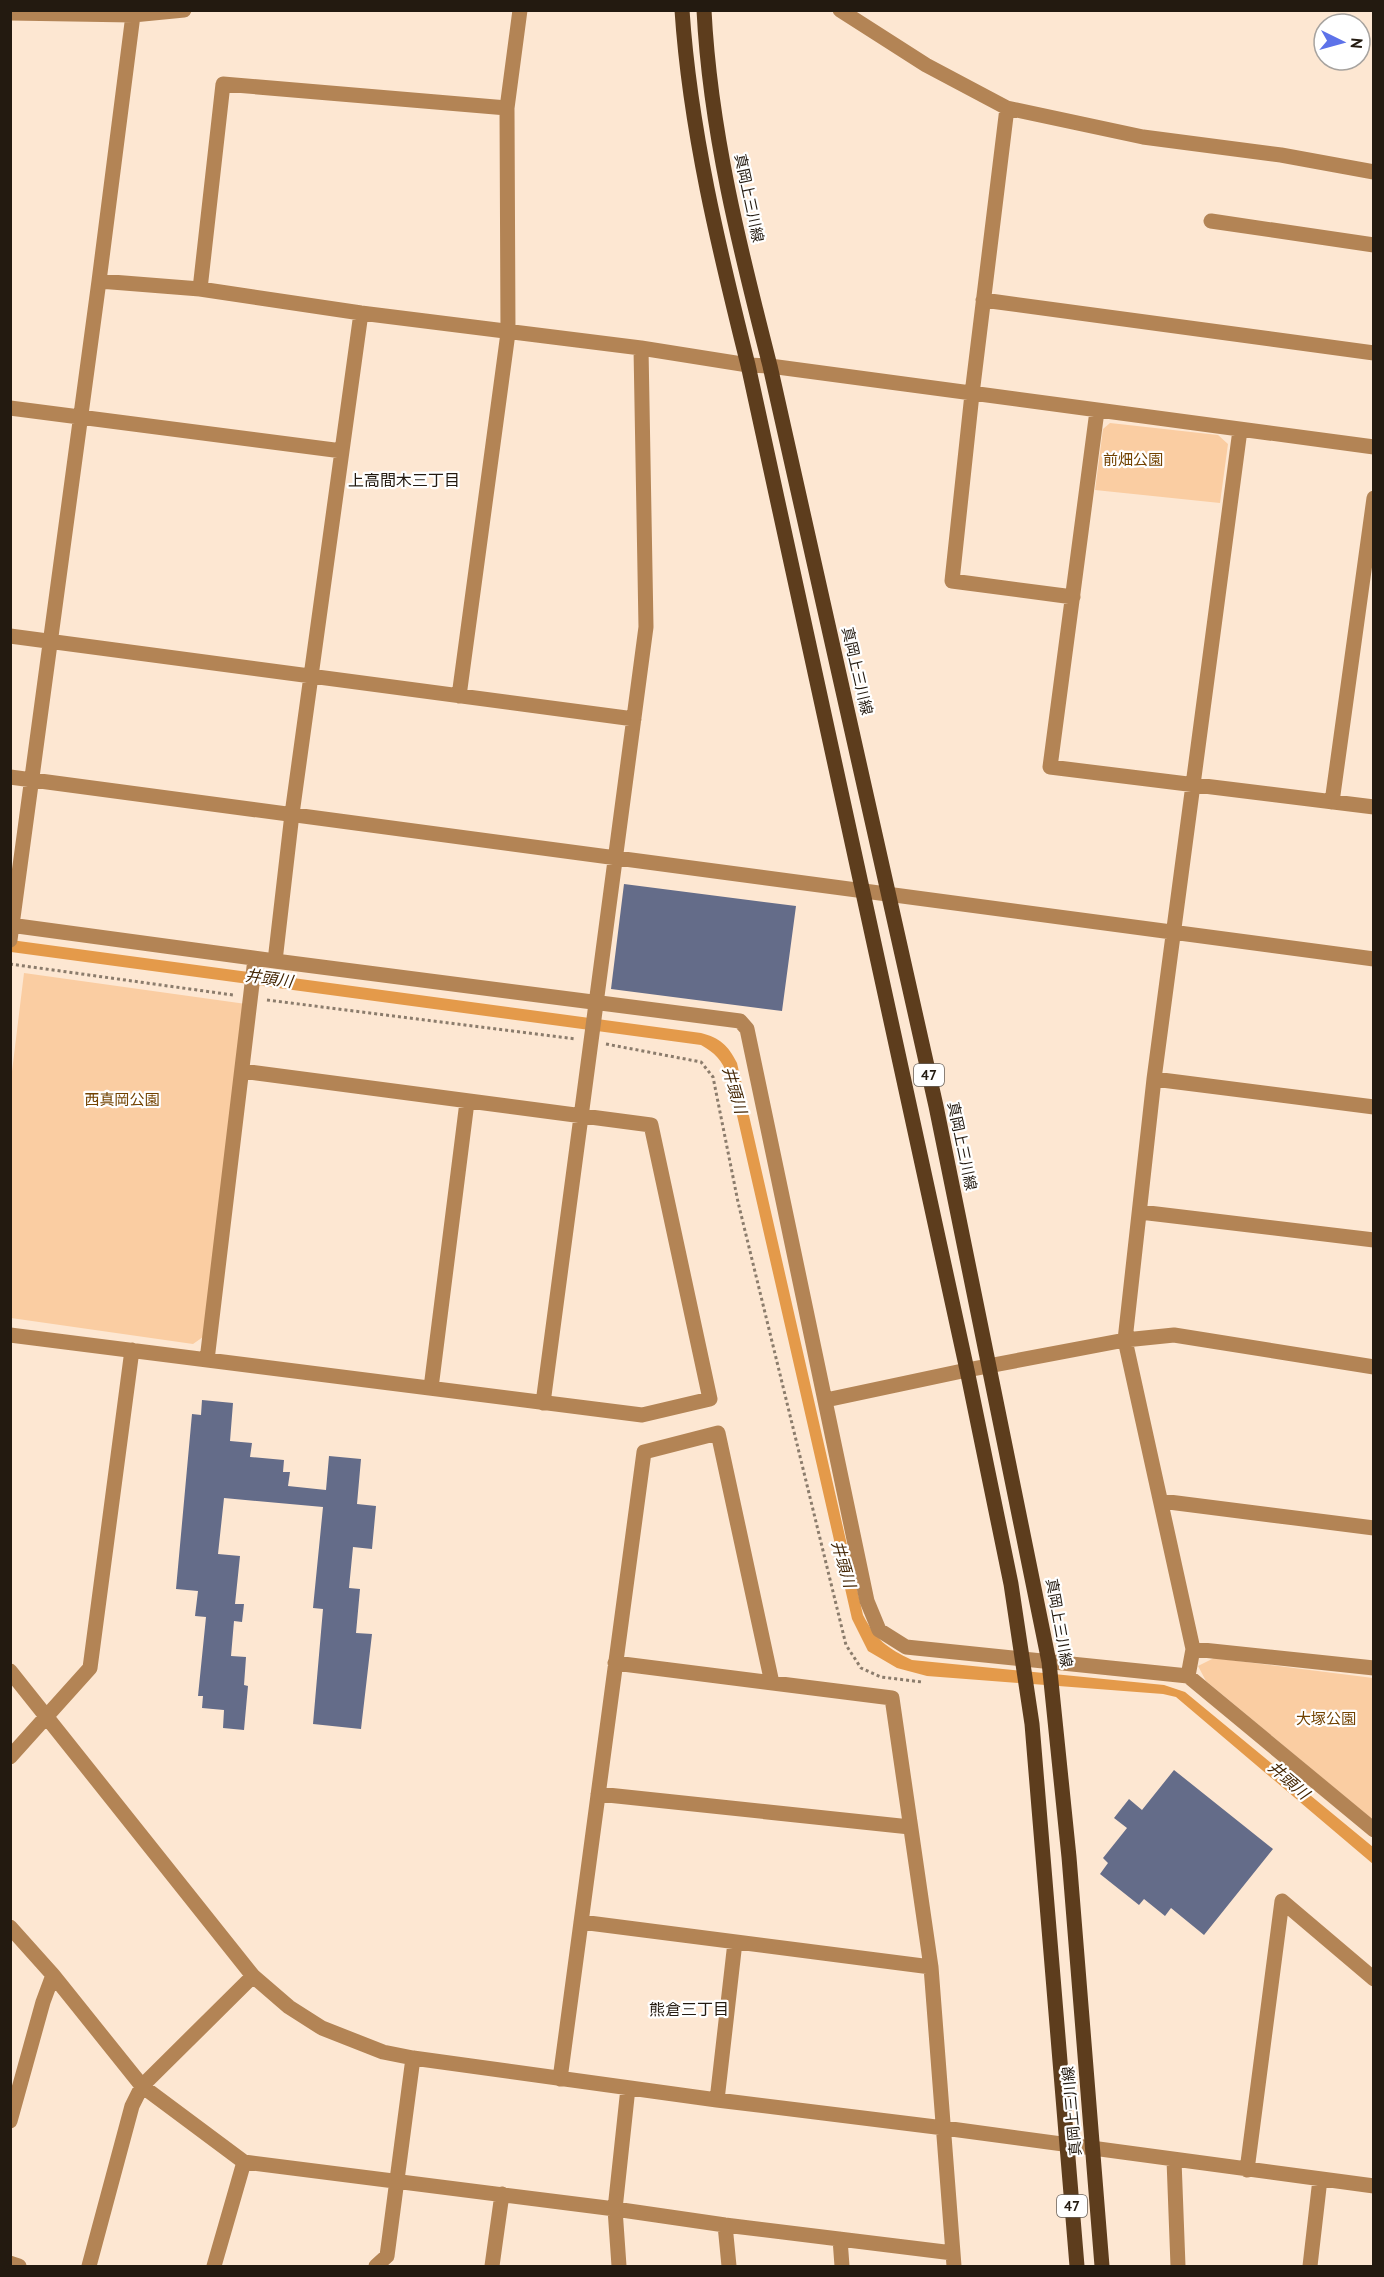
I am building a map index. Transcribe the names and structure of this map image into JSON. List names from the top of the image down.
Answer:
{
  "streets": {
    "main road": ["真岡上三川線", "47"]
  },
  "districts": ["上高間木三丁目", "熊倉三丁目"],
  "water": ["井頭川"],
  "parks": ["前畑公園", "西真岡公園", "大塚公園"],
  "north": "right"
}
